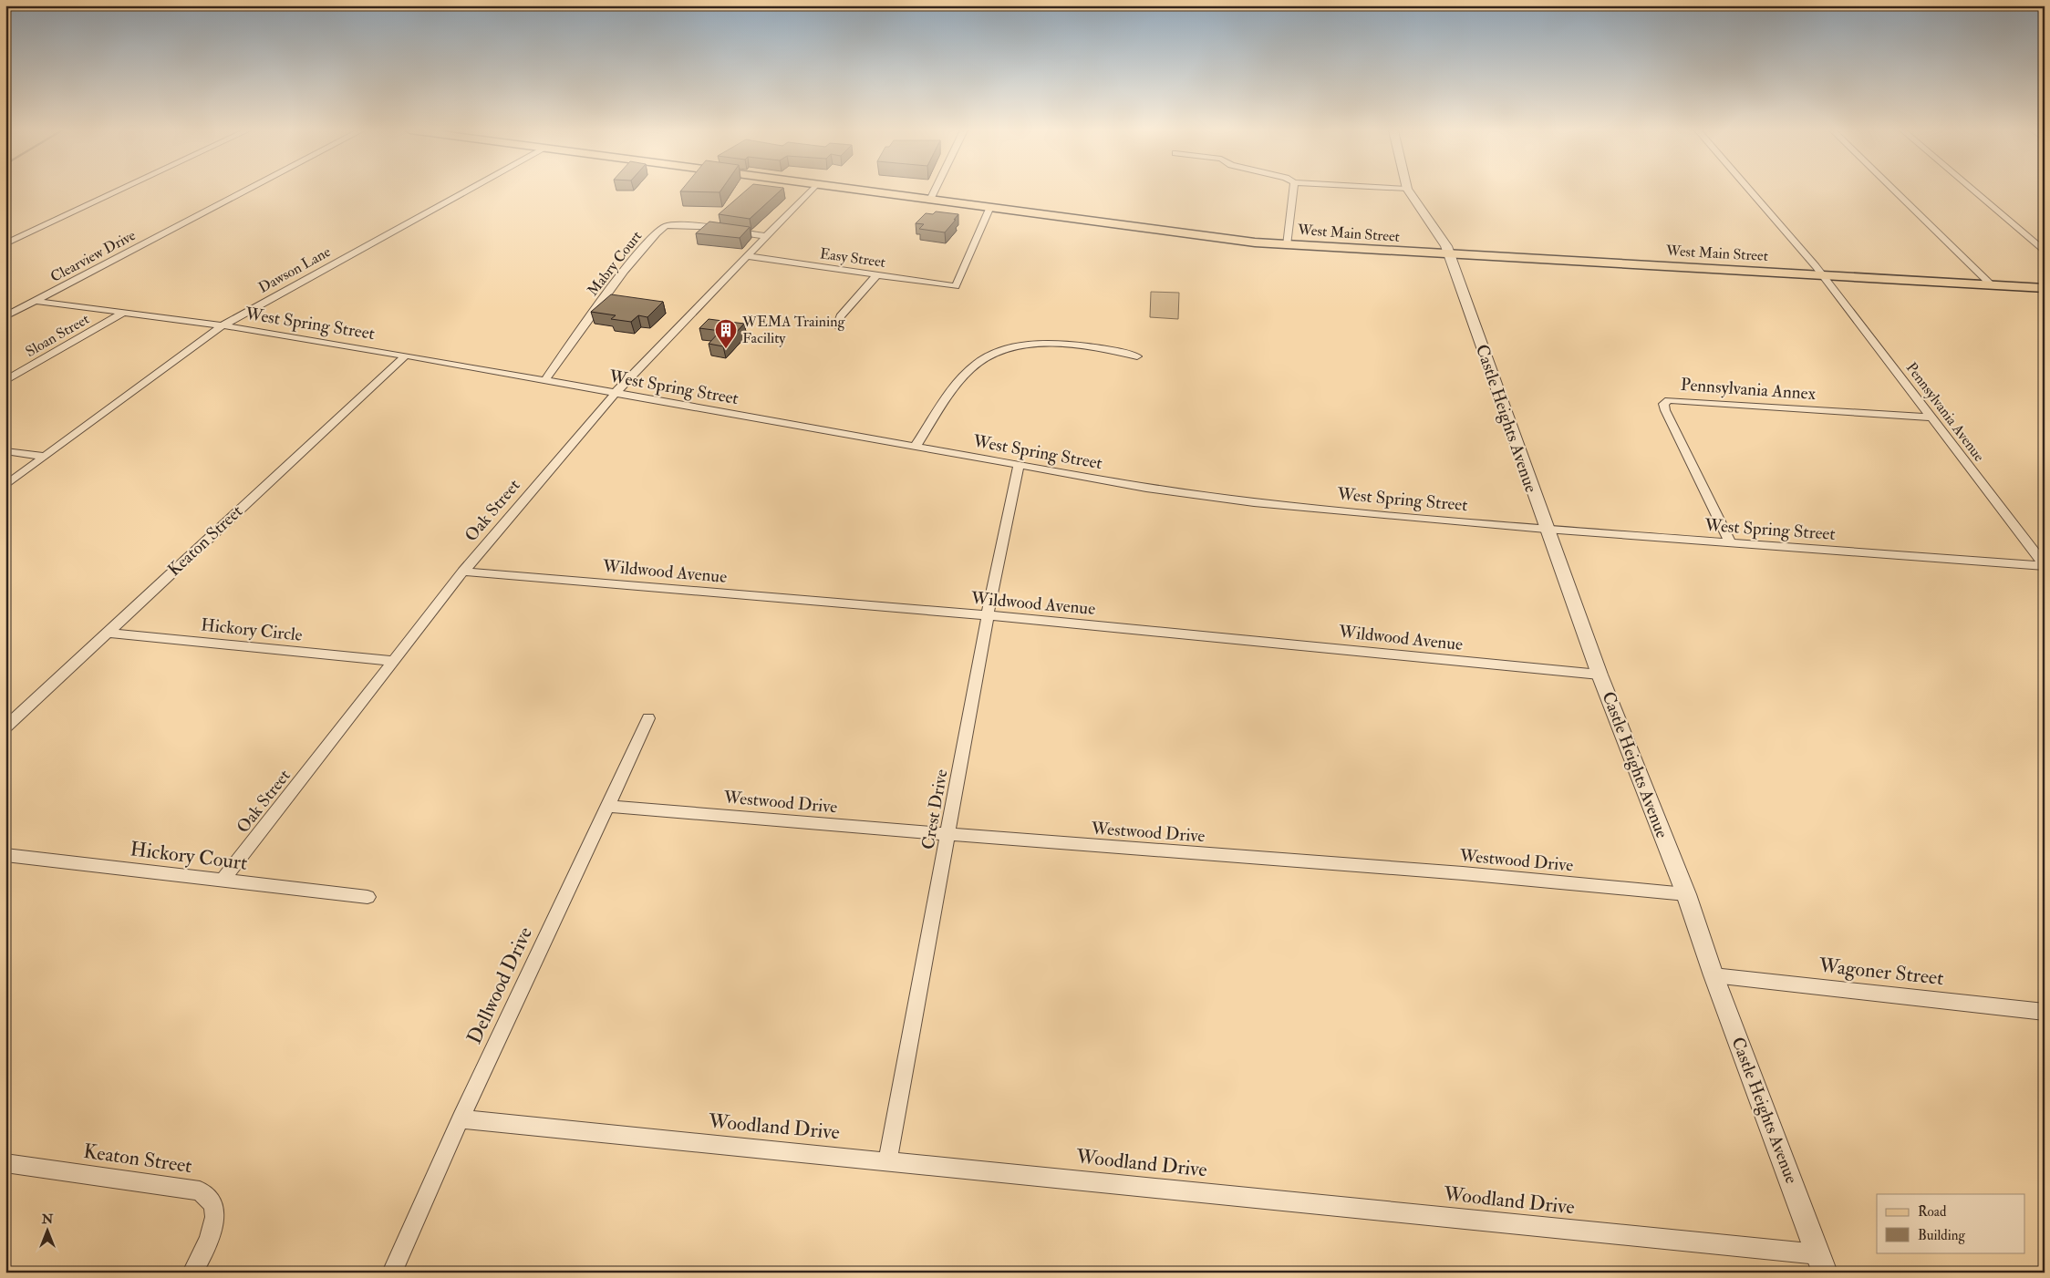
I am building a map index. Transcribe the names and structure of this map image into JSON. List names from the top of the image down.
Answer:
{
  "streets": {
    "main road": ["West Main Street"],
    "street": [
      "Clearview Drive",
      "Easy Street",
      "Mabry Court",
      "Dawson Lane",
      "West Spring Street",
      "Sloan Street",
      "Pennsylvania Annex",
      "Pennsylvania Avenue",
      "Castle Heights Avenue",
      "Oak Street",
      "Keaton Street",
      "Wildwood Avenue",
      "Hickory Circle",
      "Westwood Drive",
      "Crest Drive",
      "Hickory Court",
      "Wagoner Street",
      "Dellwood Drive",
      "Woodland Drive"
    ]
  },
  "crossings": [
    ["West Main Street", "Easy Street"],
    ["West Main Street", "Pennsylvania Avenue"],
    ["West Main Street", "Castle Heights Avenue"],
    ["Clearview Drive", "West Spring Street"],
    ["Easy Street", "Oak Street"],
    ["Mabry Court", "West Spring Street"],
    ["Mabry Court", "Oak Street"],
    ["Dawson Lane", "West Spring Street"],
    ["West Spring Street", "Sloan Street"],
    ["West Spring Street", "Pennsylvania Annex"],
    ["West Spring Street", "Pennsylvania Avenue"],
    ["West Spring Street", "Castle Heights Avenue"],
    ["West Spring Street", "Oak Street"],
    ["West Spring Street", "Keaton Street"],
    ["West Spring Street", "Crest Drive"],
    ["Pennsylvania Annex", "Pennsylvania Avenue"],
    ["Castle Heights Avenue", "Wildwood Avenue"],
    ["Castle Heights Avenue", "Westwood Drive"],
    ["Castle Heights Avenue", "Wagoner Street"],
    ["Castle Heights Avenue", "Woodland Drive"],
    ["Oak Street", "Wildwood Avenue"],
    ["Oak Street", "Hickory Circle"],
    ["Oak Street", "Hickory Court"],
    ["Keaton Street", "Hickory Circle"],
    ["Wildwood Avenue", "Crest Drive"],
    ["Westwood Drive", "Crest Drive"],
    ["Westwood Drive", "Dellwood Drive"],
    ["Crest Drive", "Woodland Drive"],
    ["Dellwood Drive", "Woodland Drive"]
  ],
  "places": {
    "building": ["WEMA Training Facility"]
  },
  "legend": ["Road", "Building"],
  "north": "top"
}
